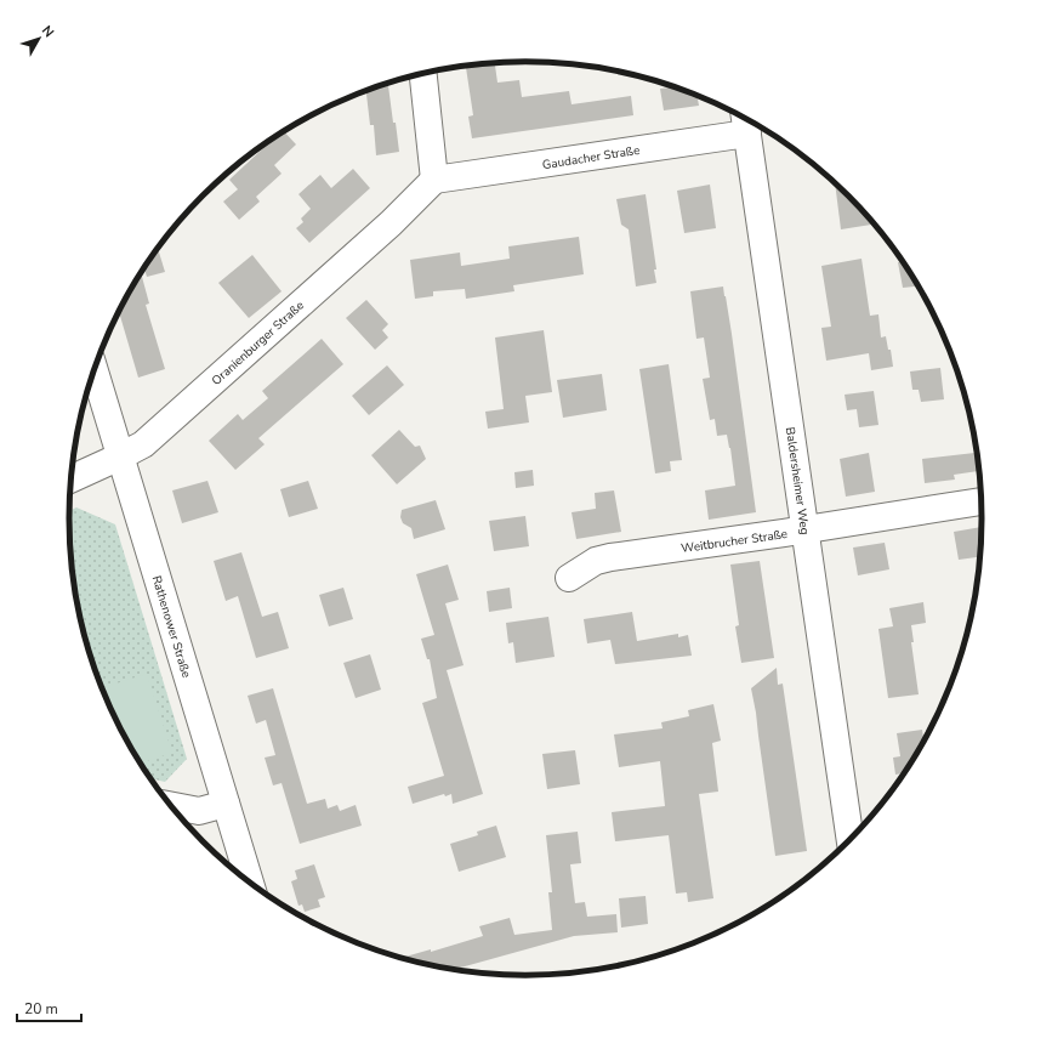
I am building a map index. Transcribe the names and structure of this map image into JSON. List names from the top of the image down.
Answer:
{
  "streets": {
    "street": [
      "Gaudacher Straße",
      "Oranienburger Straße",
      "Baldersheimer Weg",
      "Weitbrucher Straße",
      "Rathenower Straße"
    ]
  },
  "crossings": [
    ["Gaudacher Straße", "Oranienburger Straße"],
    ["Gaudacher Straße", "Baldersheimer Weg"],
    ["Oranienburger Straße", "Rathenower Straße"],
    ["Baldersheimer Weg", "Weitbrucher Straße"]
  ],
  "scale_bar": "20 m",
  "north": "top right"
}
